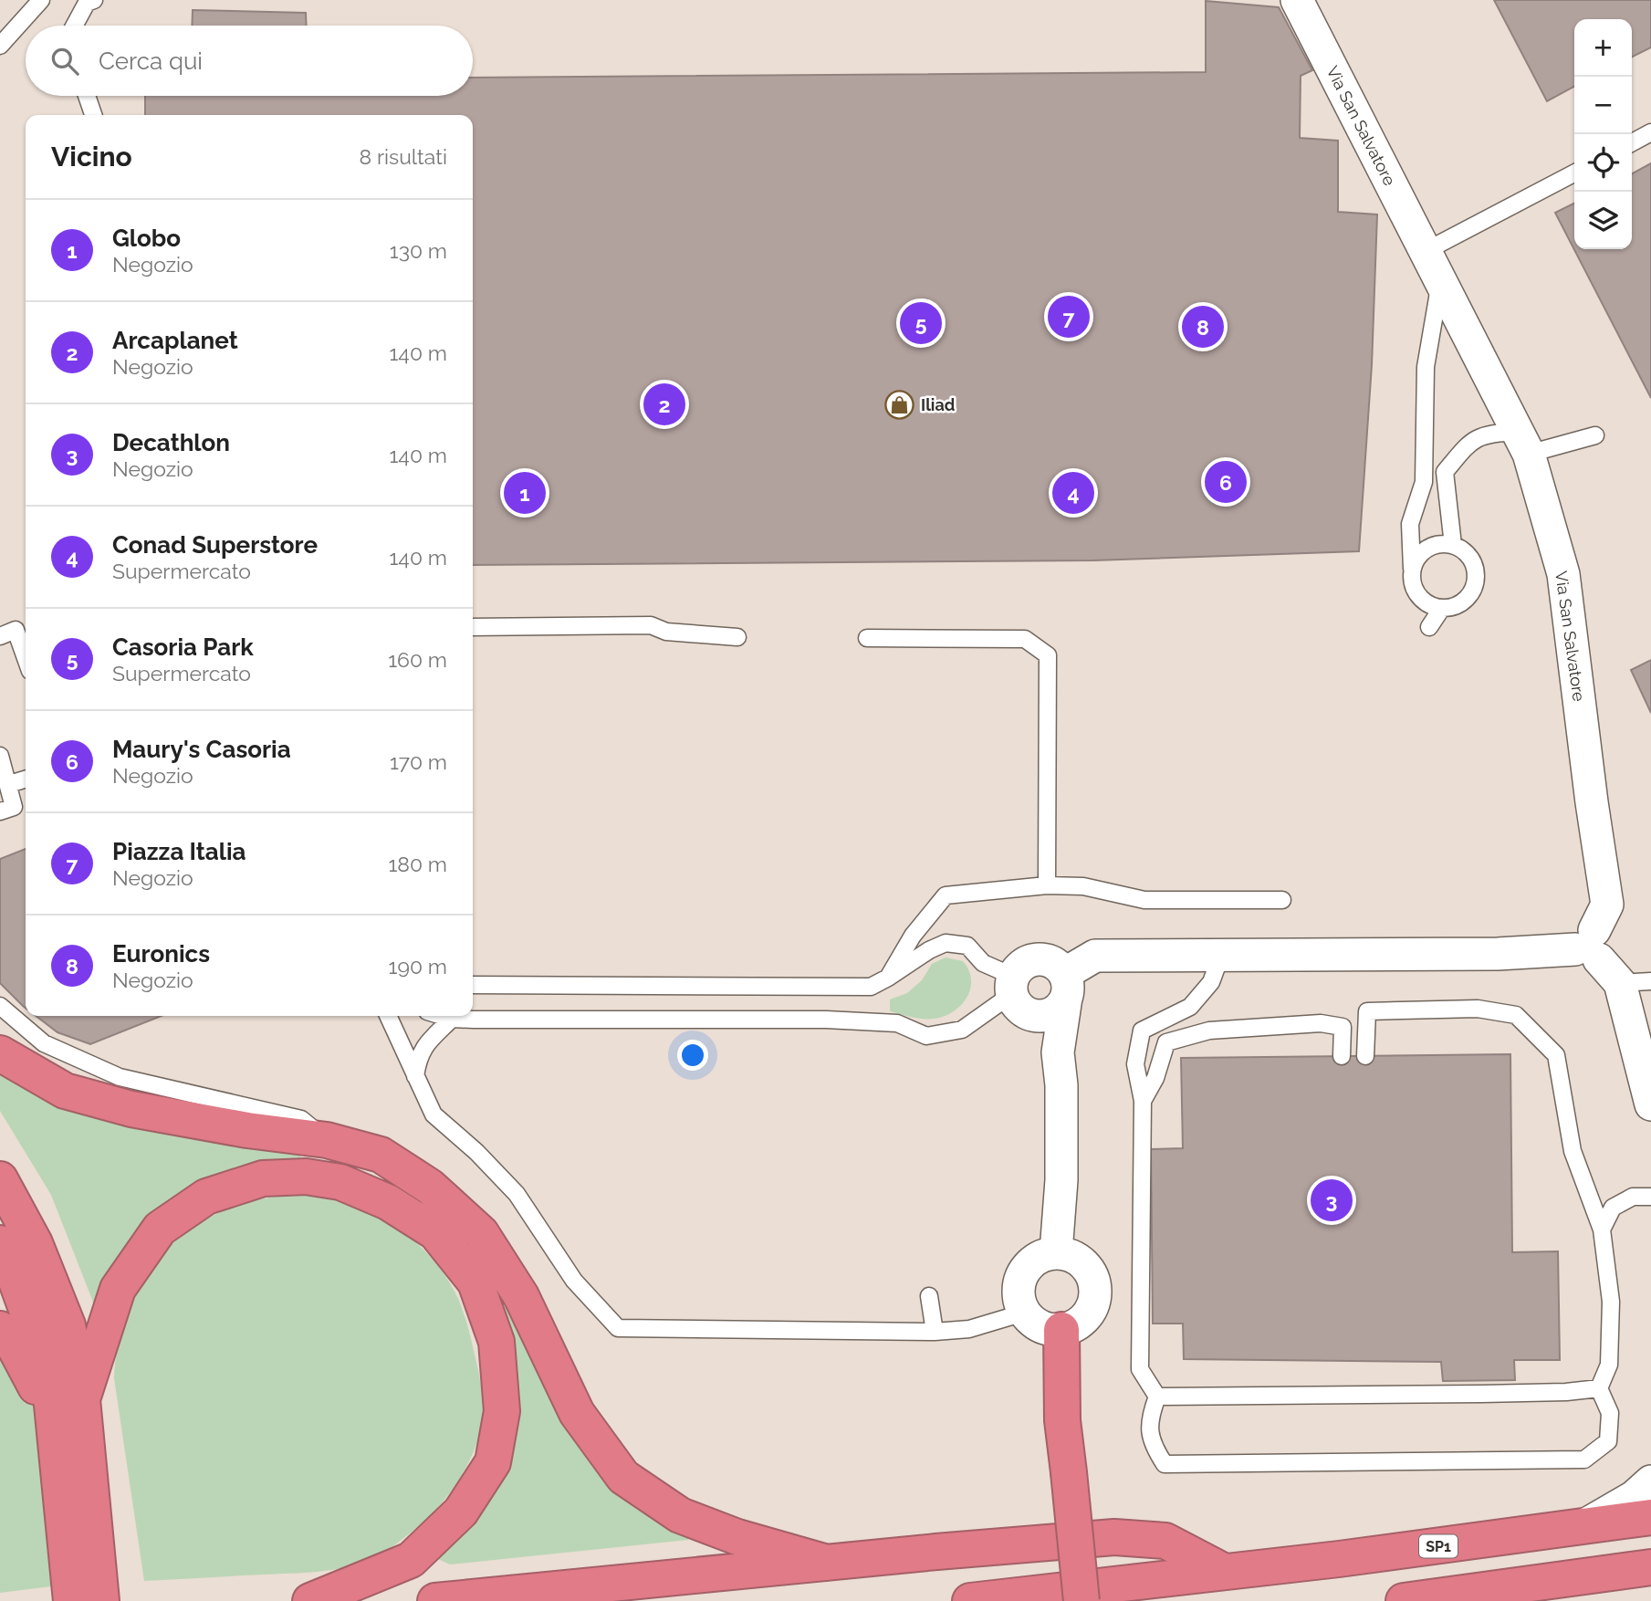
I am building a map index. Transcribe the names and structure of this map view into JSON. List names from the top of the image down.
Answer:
{
  "streets": {
    "highway": ["SP1"],
    "street": ["Via San Salvatore"]
  },
  "places": {
    "shop": ["Iliad"]
  },
  "page": {
    "map_buttons": ["+", "−"],
    "search": "Cerca qui",
    "heading": ["Vicino", "8 risultati"],
    "list": [
      {
        "mark": "1",
        "name": "Globo",
        "note": "Negozio",
        "value": "130 m"
      },
      {
        "mark": "2",
        "name": "Arcaplanet",
        "note": "Negozio",
        "value": "140 m"
      },
      {
        "mark": "3",
        "name": "Decathlon",
        "note": "Negozio",
        "value": "140 m"
      },
      {
        "mark": "4",
        "name": "Conad Superstore",
        "note": "Supermercato",
        "value": "140 m"
      },
      {
        "mark": "5",
        "name": "Casoria Park",
        "note": "Supermercato",
        "value": "160 m"
      },
      {
        "mark": "6",
        "name": "Maury's Casoria",
        "note": "Negozio",
        "value": "170 m"
      },
      {
        "mark": "7",
        "name": "Piazza Italia",
        "note": "Negozio",
        "value": "180 m"
      },
      {
        "mark": "8",
        "name": "Euronics",
        "note": "Negozio",
        "value": "190 m"
      }
    ],
    "pins": [
      "7",
      "5",
      "8",
      "2",
      "6",
      "1",
      "4",
      "3"
    ]
  }
}
